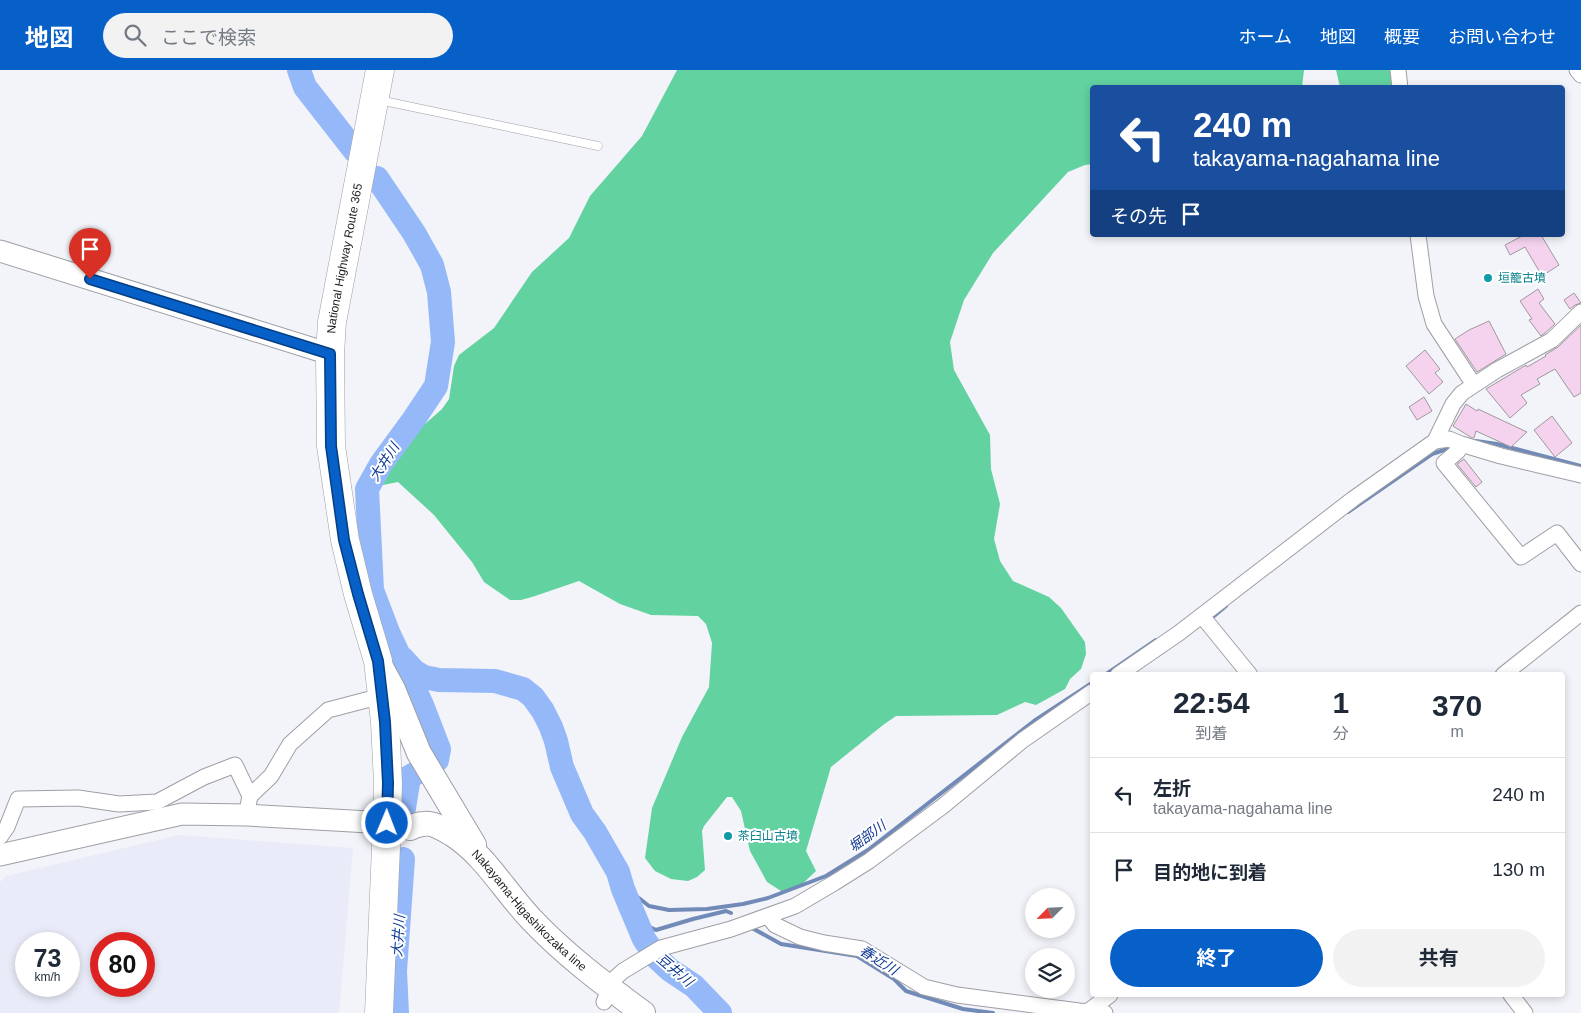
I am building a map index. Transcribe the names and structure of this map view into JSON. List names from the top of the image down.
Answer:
{
  "streets": {
    "highway": ["National Highway Route 365"],
    "main road": ["Nakayama-Higashikozaka line"]
  },
  "crossings": [
    ["National Highway Route 365", "Nakayama-Higashikozaka line"]
  ],
  "water": [
    "大井川",
    "堀部川",
    "春近川",
    "豆井川"
  ],
  "places": ["垣籠古墳", "茶臼山古墳"],
  "north": "bottom left",
  "page": {
    "header": "地図",
    "search": "ここで検索",
    "nav": [
      "ホーム",
      "地図",
      "概要",
      "お問い合わせ"
    ],
    "turn": ["240 m", "takayama-nagahama line"],
    "then": "その先",
    "eta": [
      "22:54",
      "到着",
      "1",
      "分",
      "370",
      "m"
    ],
    "list": [
      {
        "name": "左折",
        "note": "takayama-nagahama line",
        "value": "240 m"
      },
      {
        "name": "目的地に到着",
        "value": "130 m"
      }
    ],
    "buttons": ["終了", "共有"],
    "speed": "73 km/h",
    "limit": "80"
  }
}
